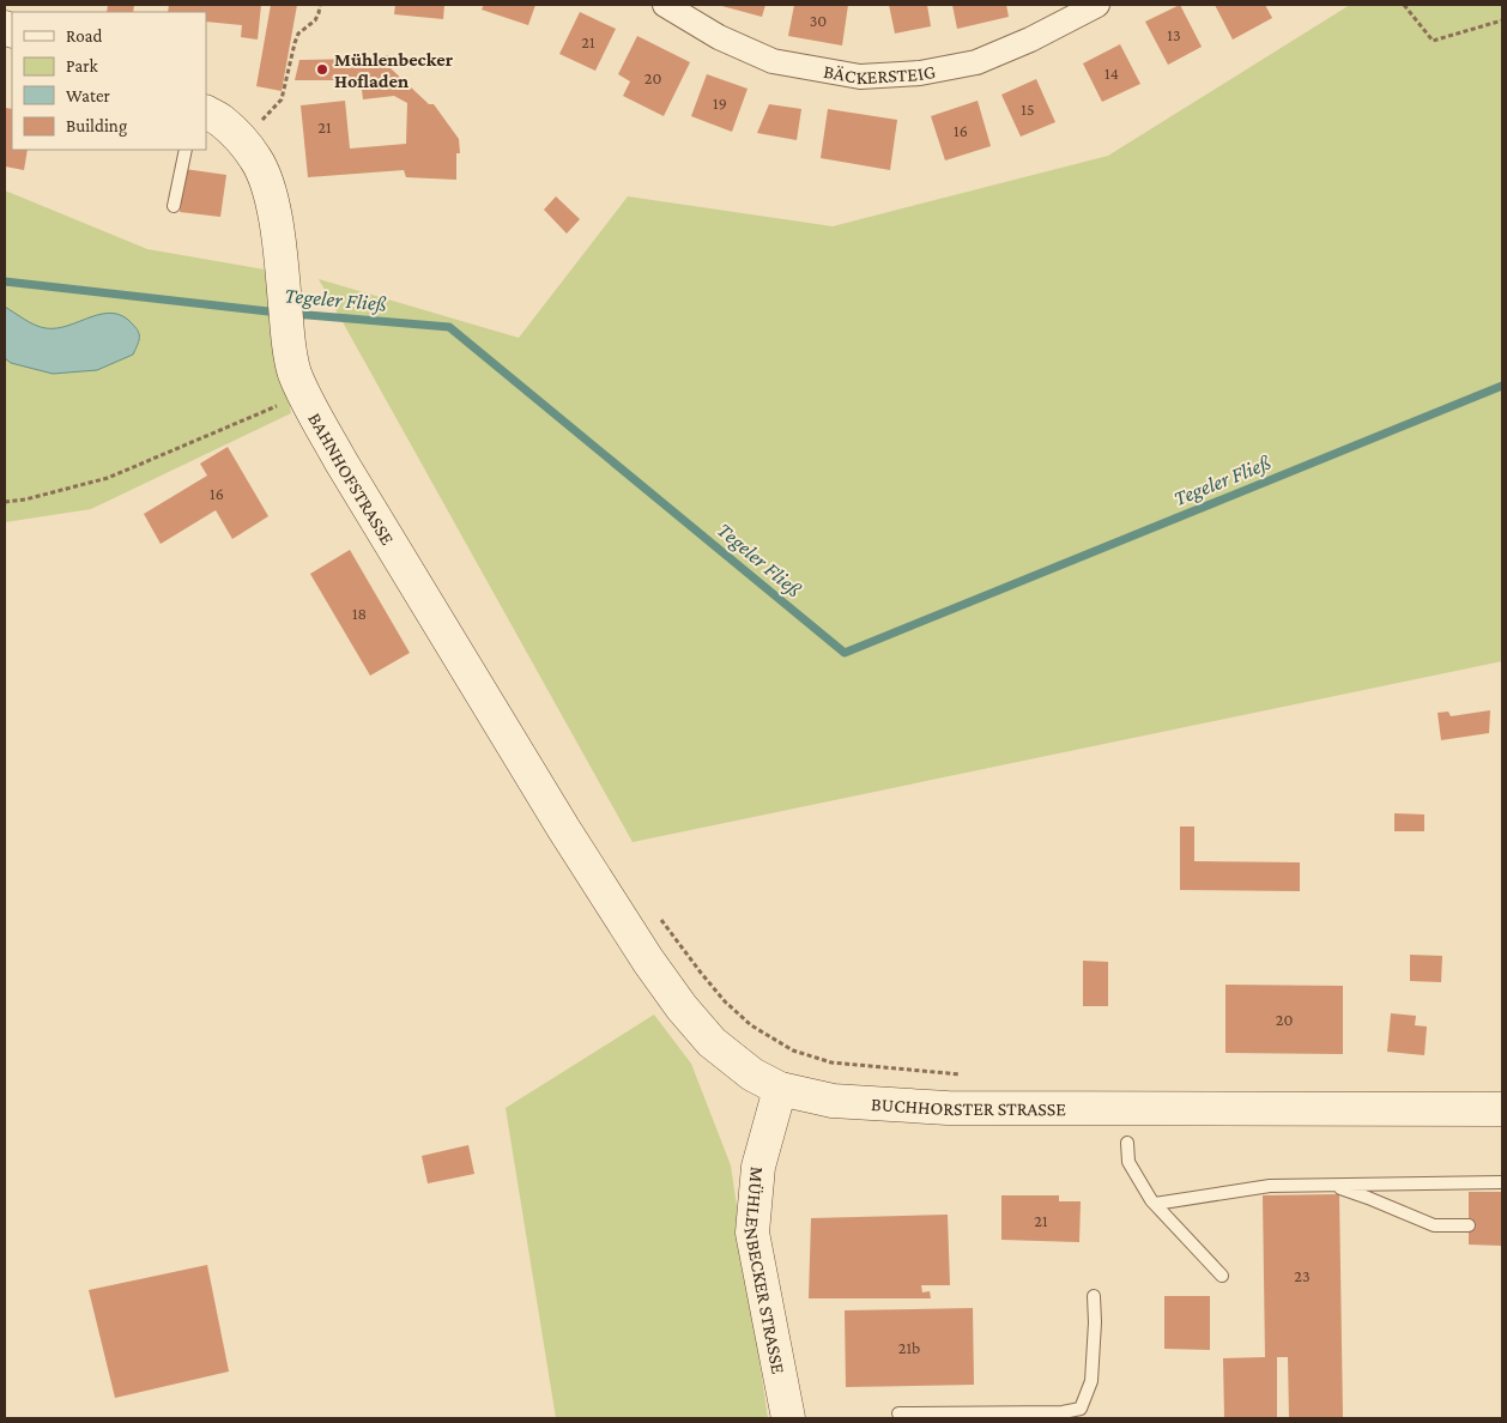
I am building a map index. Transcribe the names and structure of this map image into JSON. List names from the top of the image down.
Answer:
{
  "streets": {
    "main road": ["BAHNHOFSTRASSE", "BUCHHORSTER STRASSE", "MÜHLENBECKER STRASSE"],
    "street": ["BÄCKERSTEIG"]
  },
  "crossings": [
    ["BAHNHOFSTRASSE", "BUCHHORSTER STRASSE"],
    ["BUCHHORSTER STRASSE", "MÜHLENBECKER STRASSE"]
  ],
  "water": ["Tegeler Fließ"],
  "places": ["Mühlenbecker Hofladen"],
  "house_numbers": [
    "30",
    "13",
    "21",
    "14",
    "20",
    "19",
    "15",
    "21",
    "16",
    "16",
    "18",
    "20",
    "21",
    "23",
    "21b"
  ],
  "legend": [
    "Road",
    "Park",
    "Water",
    "Building"
  ]
}
